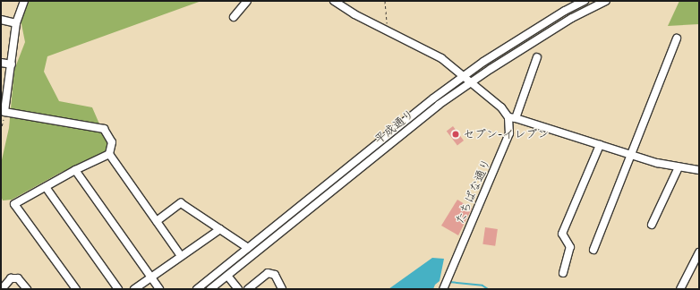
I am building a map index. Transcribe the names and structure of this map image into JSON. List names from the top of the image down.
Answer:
{
  "streets": {
    "street": ["平成通り", "たちばな通り"]
  },
  "places": ["セブン-イレブン"]
}
